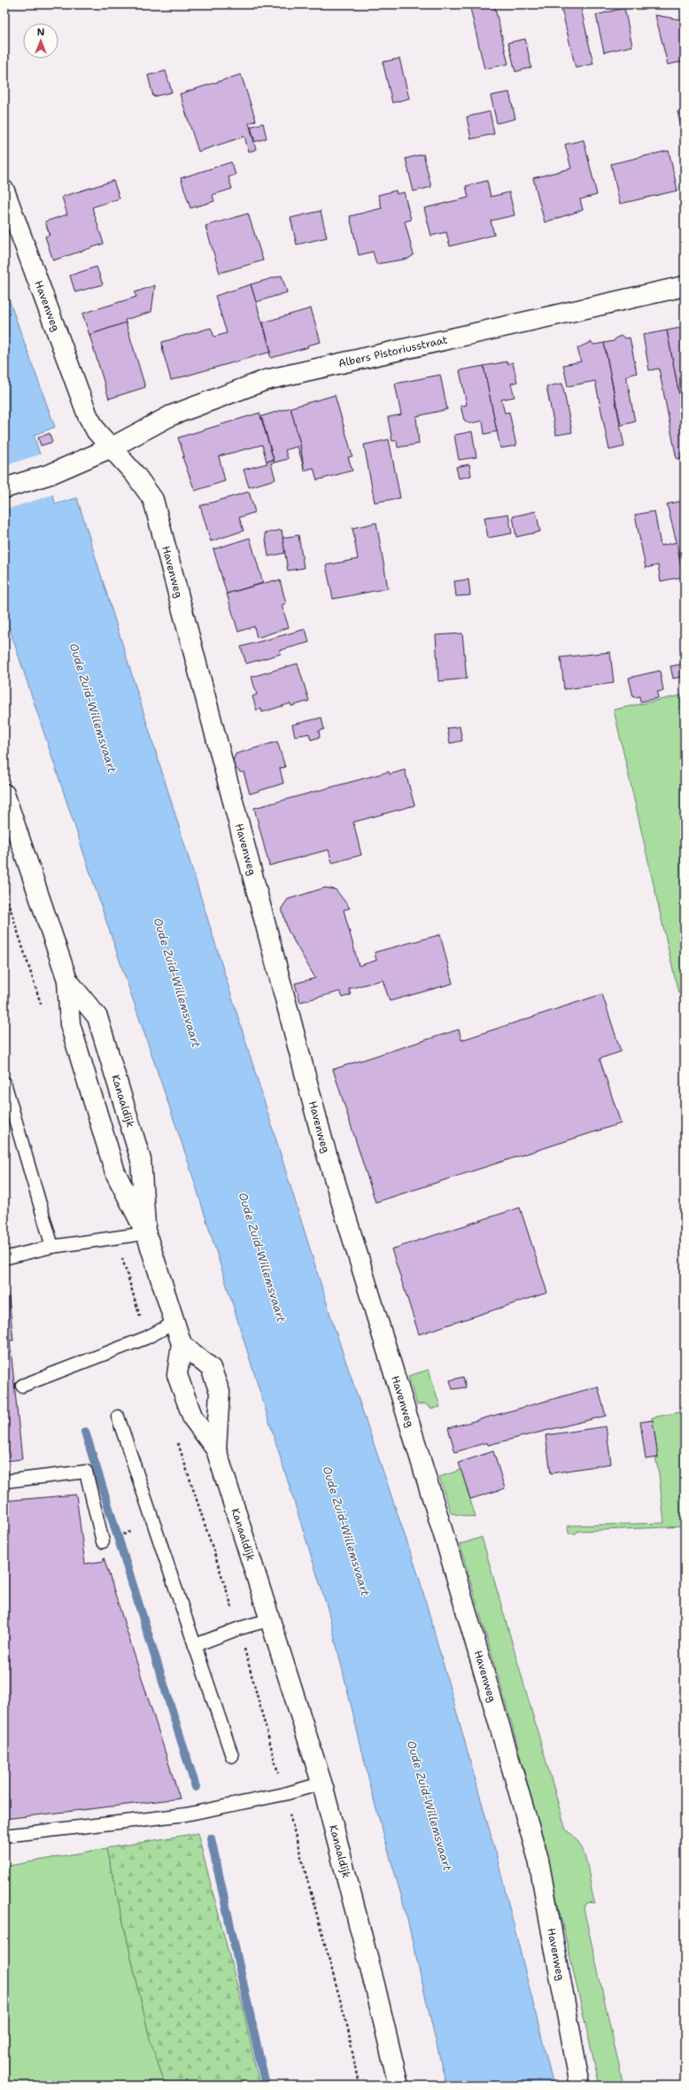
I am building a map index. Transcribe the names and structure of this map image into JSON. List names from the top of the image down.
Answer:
{
  "streets": {
    "street": ["Havenweg", "Albers Pistoriusstraat", "Kanaaldijk"]
  },
  "crossings": [
    ["Havenweg", "Albers Pistoriusstraat"]
  ],
  "water": ["Oude Zuid-Willemsvaart"],
  "north": "top"
}
